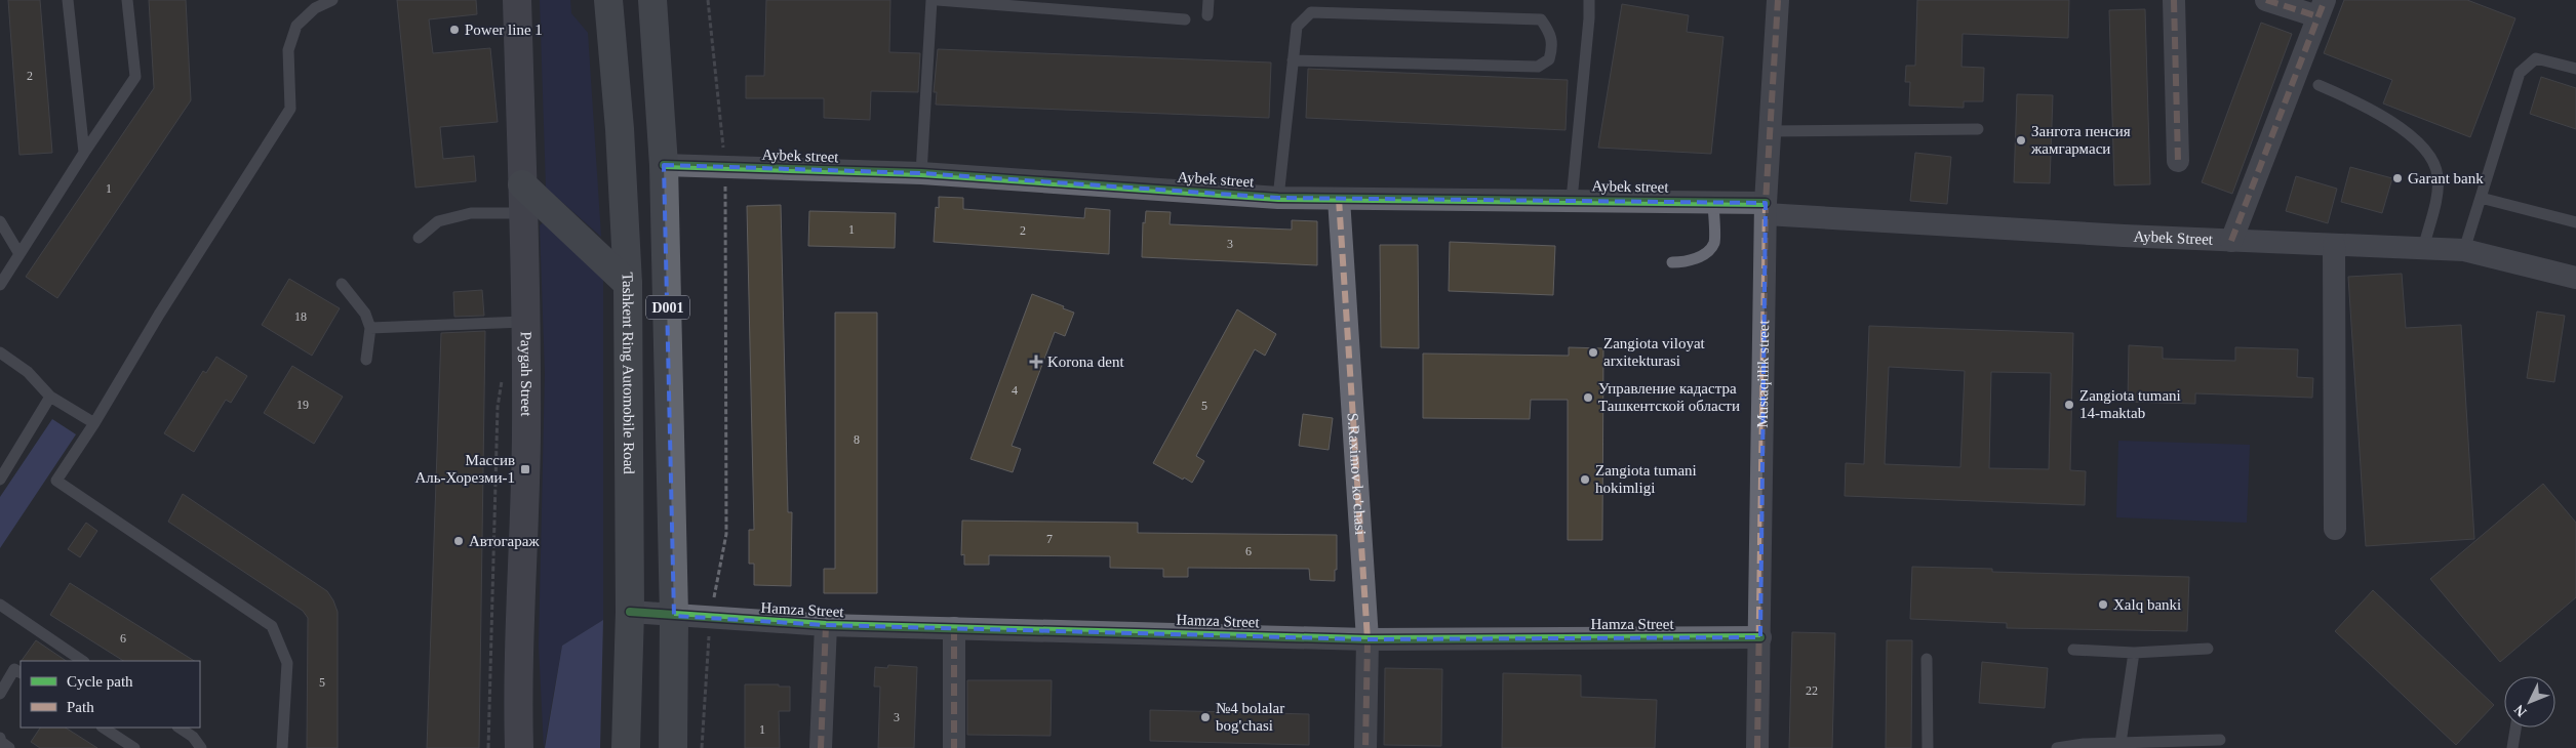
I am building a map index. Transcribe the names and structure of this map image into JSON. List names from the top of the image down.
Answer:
{
  "streets": {
    "highway": ["D001", "Tashkent Ring Automobile Road"],
    "street": [
      "Aybek street",
      "Aybek Street",
      "Paygah Street",
      "Mustaqillik street",
      "S.Raximov ko'chasi",
      "Hamza Street"
    ]
  },
  "crossings": [
    ["Aybek street", "Aybek Street"],
    ["Aybek street", "D001"],
    ["Aybek street", "Mustaqillik street"],
    ["Aybek street", "S.Raximov ko'chasi"],
    ["Aybek Street", "Mustaqillik street"],
    ["D001", "Hamza Street"],
    ["Tashkent Ring Automobile Road", "Hamza Street"],
    ["Mustaqillik street", "Hamza Street"],
    ["S.Raximov ko'chasi", "Hamza Street"]
  ],
  "places": {
    "other": [
      "Power line 1",
      "Зангота пенсия жамгармаси",
      "Garant bank",
      "Zangiota viloyat arxitekturasi",
      "Управление кадастра Ташкентской области",
      "Zangiota tumani 14-maktab",
      "Zangiota tumani hokimligi",
      "Автогараж",
      "Xalq banki",
      "№4 bolalar bog'chasi"
    ],
    "health": ["Korona dent"],
    "transit": ["Массив Аль-Хорезми-1"]
  },
  "house_numbers": [
    "2",
    "1",
    "1",
    "2",
    "3",
    "18",
    "4",
    "19",
    "5",
    "8",
    "7",
    "6",
    "6",
    "5",
    "22",
    "3",
    "1"
  ],
  "legend": ["Cycle path", "Path"],
  "north": "bottom left"
}
